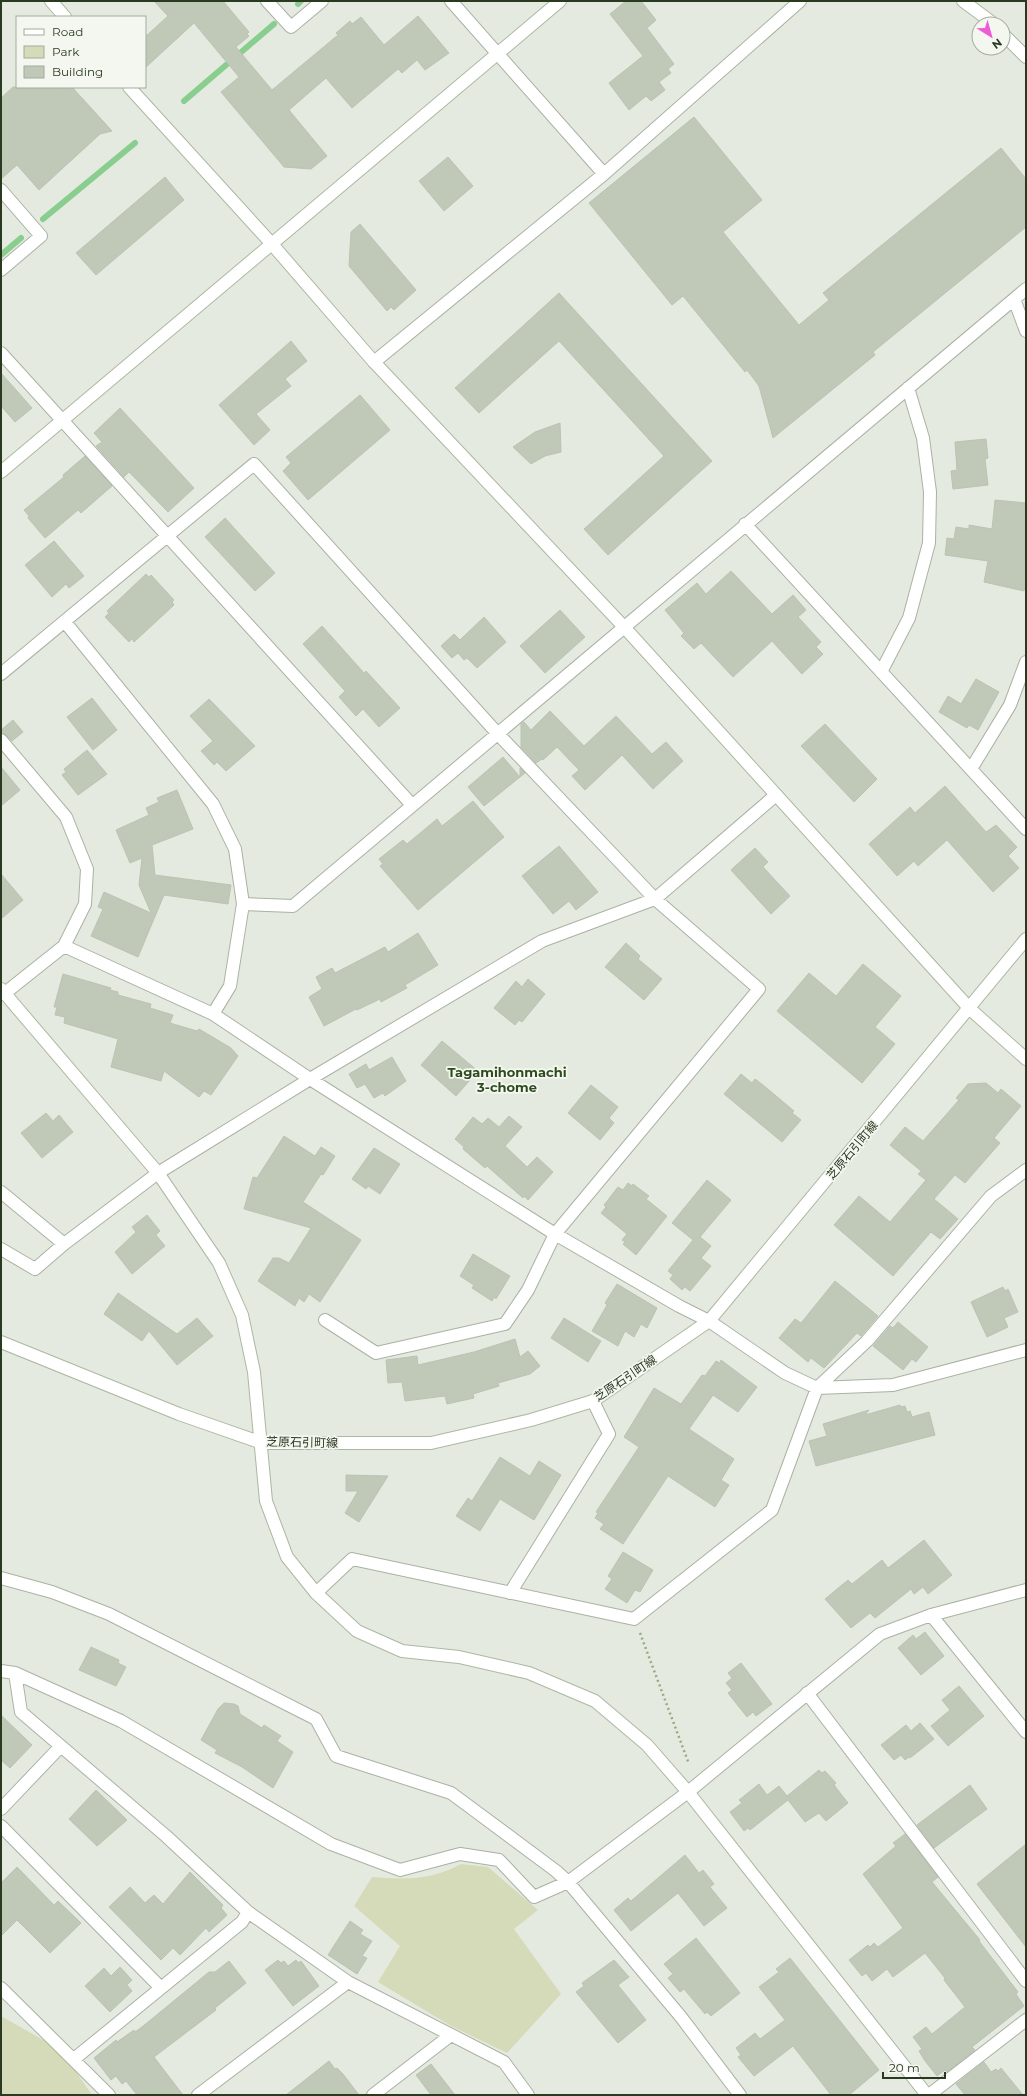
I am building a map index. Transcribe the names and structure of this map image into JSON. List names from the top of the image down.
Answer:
{
  "streets": {
    "street": ["芝原石引町線"]
  },
  "districts": ["Tagamihonmachi 3-chome"],
  "legend": ["Road", "Park", "Building"],
  "scale_bar": "20 m",
  "north": "bottom right"
}
